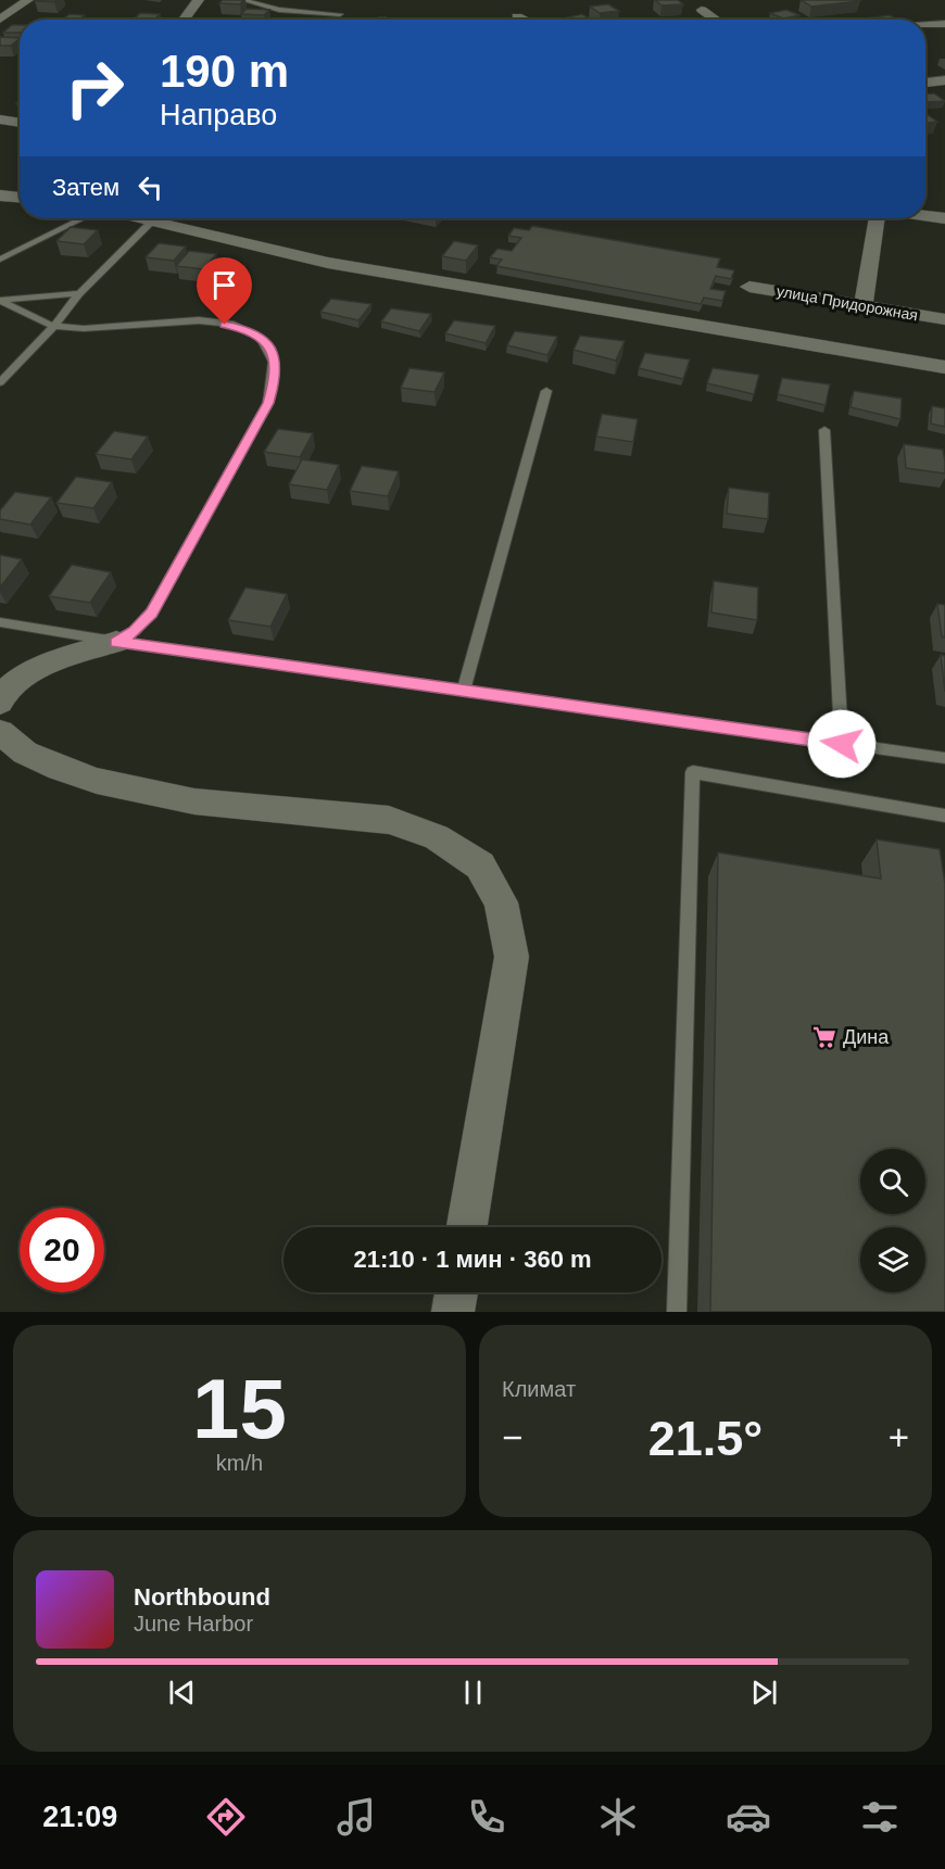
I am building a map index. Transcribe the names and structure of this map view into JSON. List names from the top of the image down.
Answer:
{
  "streets": {
    "street": ["улица Придорожная"]
  },
  "places": {
    "supermarket": ["Дина"]
  },
  "page": {
    "turn": ["190 m", "Направо"],
    "then": "Затем",
    "limit": "20",
    "trip": "21:10 · 1 мин · 360 m",
    "tile": [
      ["15", "km/h"],
      "Климат"
    ],
    "heat": ["−", "21.5°", "+"],
    "song": ["Northbound", "June Harbor"],
    "tabs": "21:09"
  }
}
